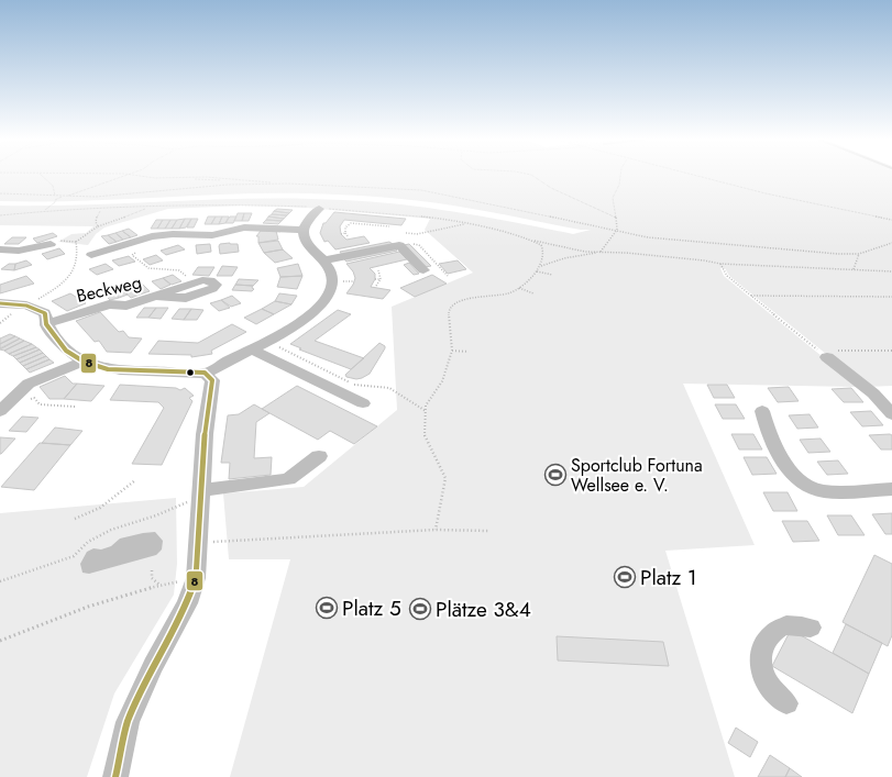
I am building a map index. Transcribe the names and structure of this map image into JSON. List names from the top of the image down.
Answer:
{
  "streets": {
    "street": ["Beckweg"]
  },
  "places": {
    "sports": [
      "Sportclub Fortuna Wellsee e. V.",
      "Platz 1",
      "Platz 5",
      "Plätze 3&4"
    ]
  },
  "lines": ["transit line 8"]
}
